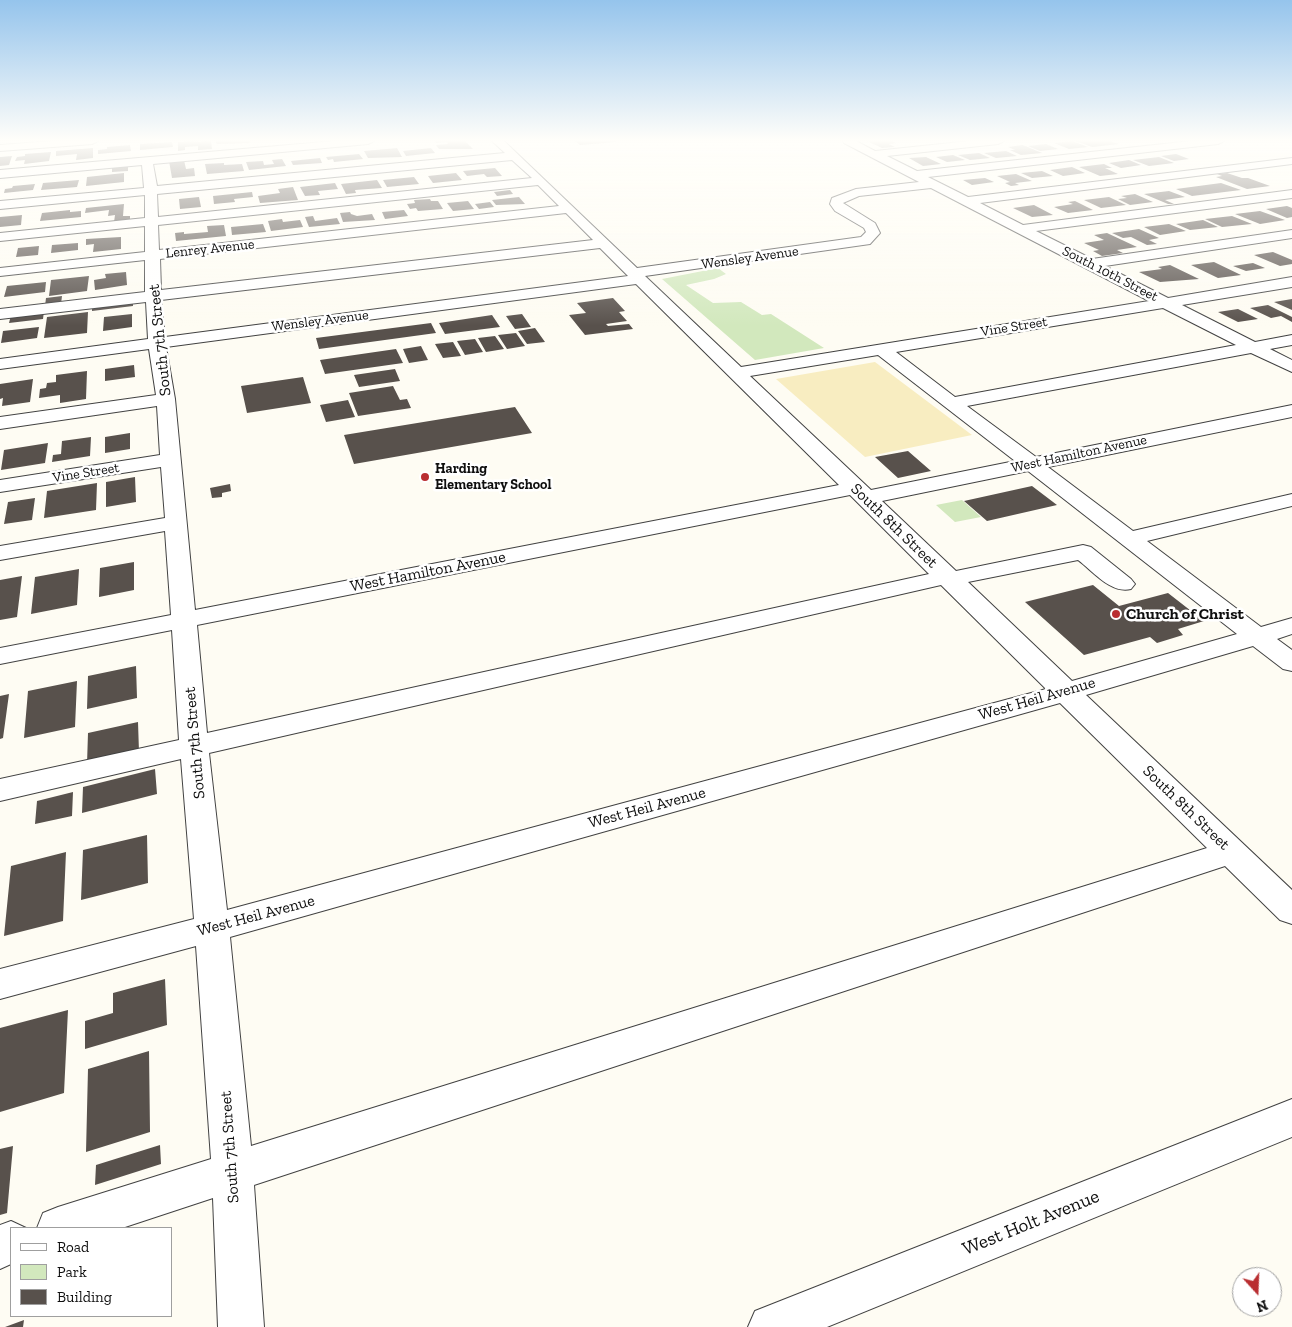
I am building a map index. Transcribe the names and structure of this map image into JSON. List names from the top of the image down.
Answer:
{
  "streets": {
    "street": [
      "Lenrey Avenue",
      "Wensley Avenue",
      "South 10th Street",
      "Vine Street",
      "South 7th Street",
      "West Hamilton Avenue",
      "South 8th Street",
      "West Heil Avenue",
      "West Holt Avenue"
    ]
  },
  "crossings": [
    ["Lenrey Avenue", "South 7th Street"],
    ["Lenrey Avenue", "South 8th Street"],
    ["Wensley Avenue", "South 7th Street"],
    ["Wensley Avenue", "South 8th Street"],
    ["South 10th Street", "Vine Street"],
    ["Vine Street", "South 7th Street"],
    ["Vine Street", "South 8th Street"],
    ["South 7th Street", "West Hamilton Avenue"],
    ["South 7th Street", "West Heil Avenue"],
    ["West Hamilton Avenue", "South 8th Street"],
    ["South 8th Street", "West Heil Avenue"]
  ],
  "places": ["Harding Elementary School", "Church of Christ"],
  "legend": ["Road", "Park", "Building"],
  "north": "bottom"
}
